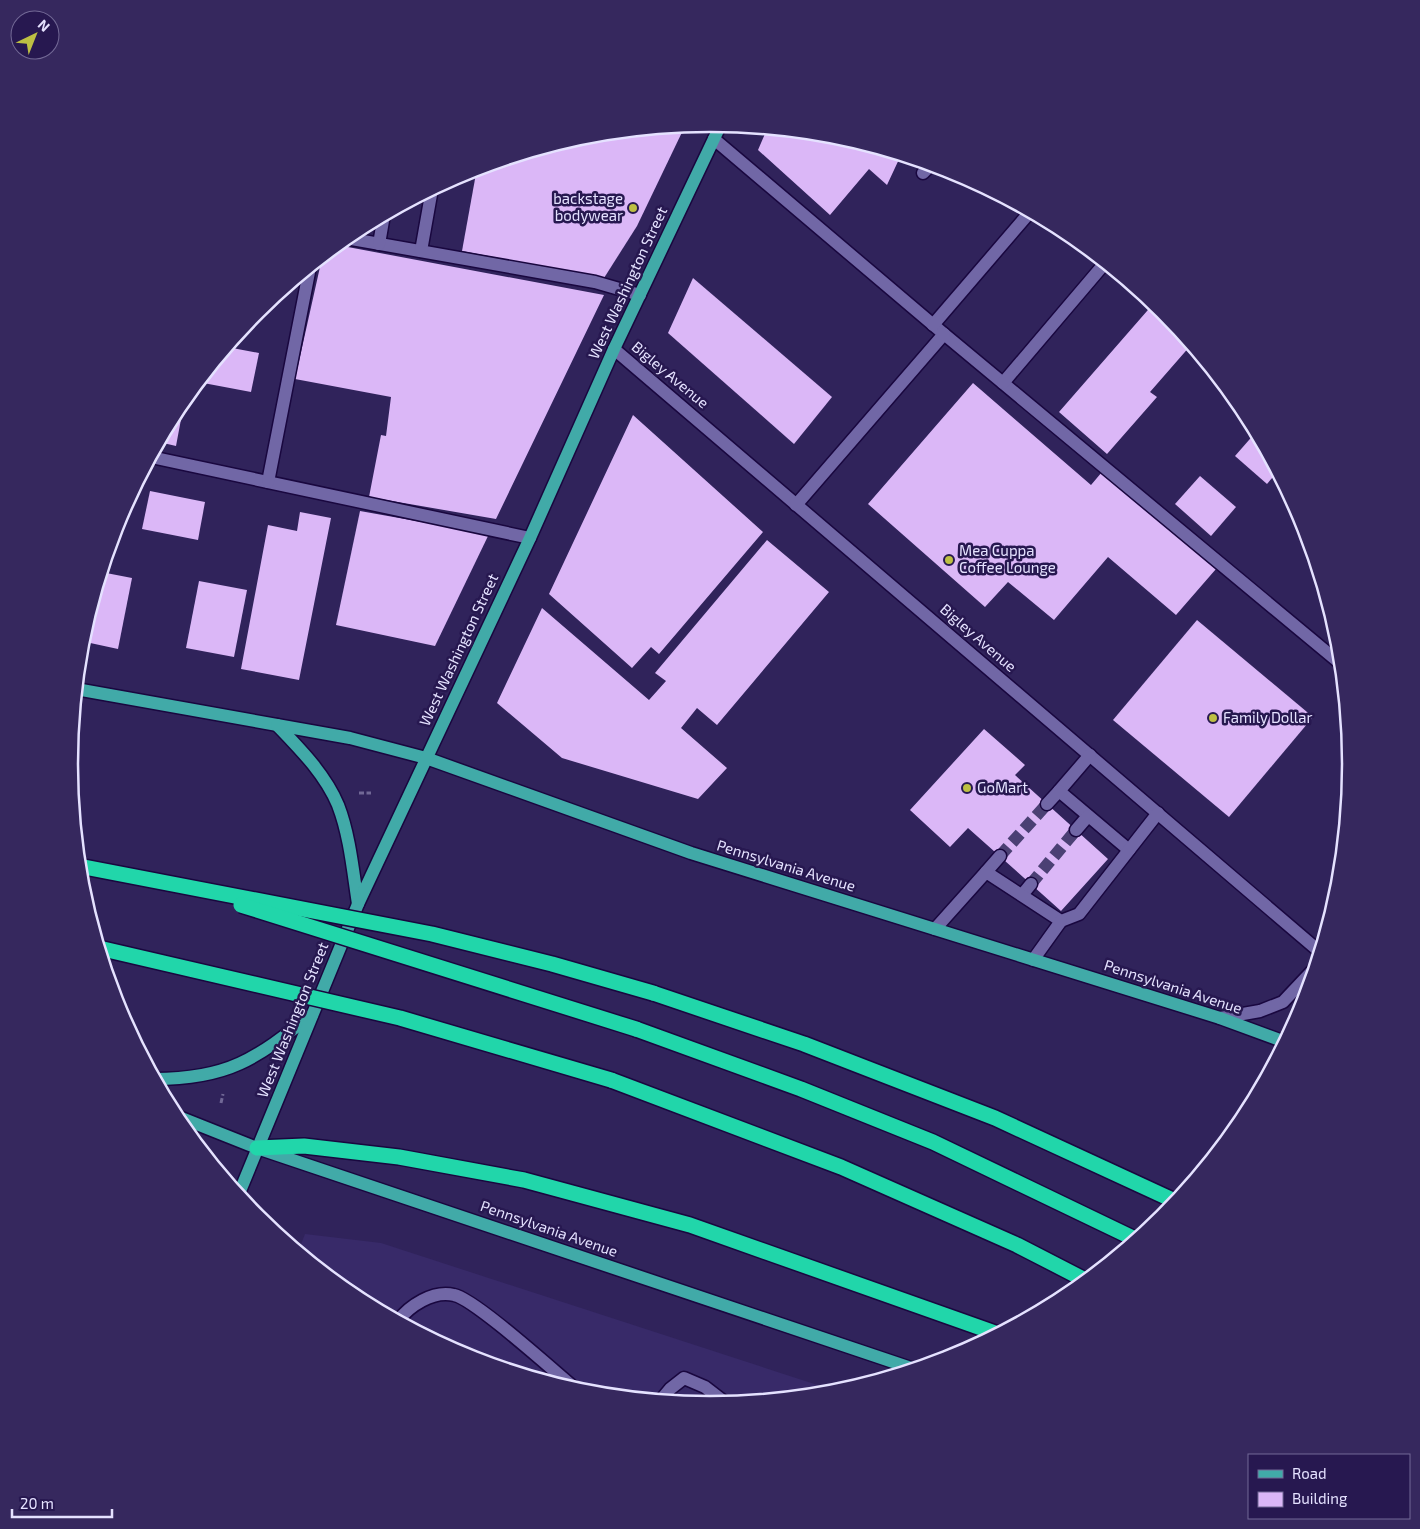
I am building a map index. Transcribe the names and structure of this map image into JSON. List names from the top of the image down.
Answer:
{
  "streets": {
    "main road": ["West Washington Street", "Pennsylvania Avenue"],
    "street": ["Bigley Avenue"]
  },
  "crossings": [
    ["West Washington Street", "Bigley Avenue"],
    ["West Washington Street", "Pennsylvania Avenue"]
  ],
  "places": [
    "backstage bodywear",
    "Mea Cuppa Coffee Lounge",
    "Family Dollar",
    "GoMart"
  ],
  "legend": ["Road", "Building"],
  "scale_bar": "20 m",
  "north": "top right"
}
